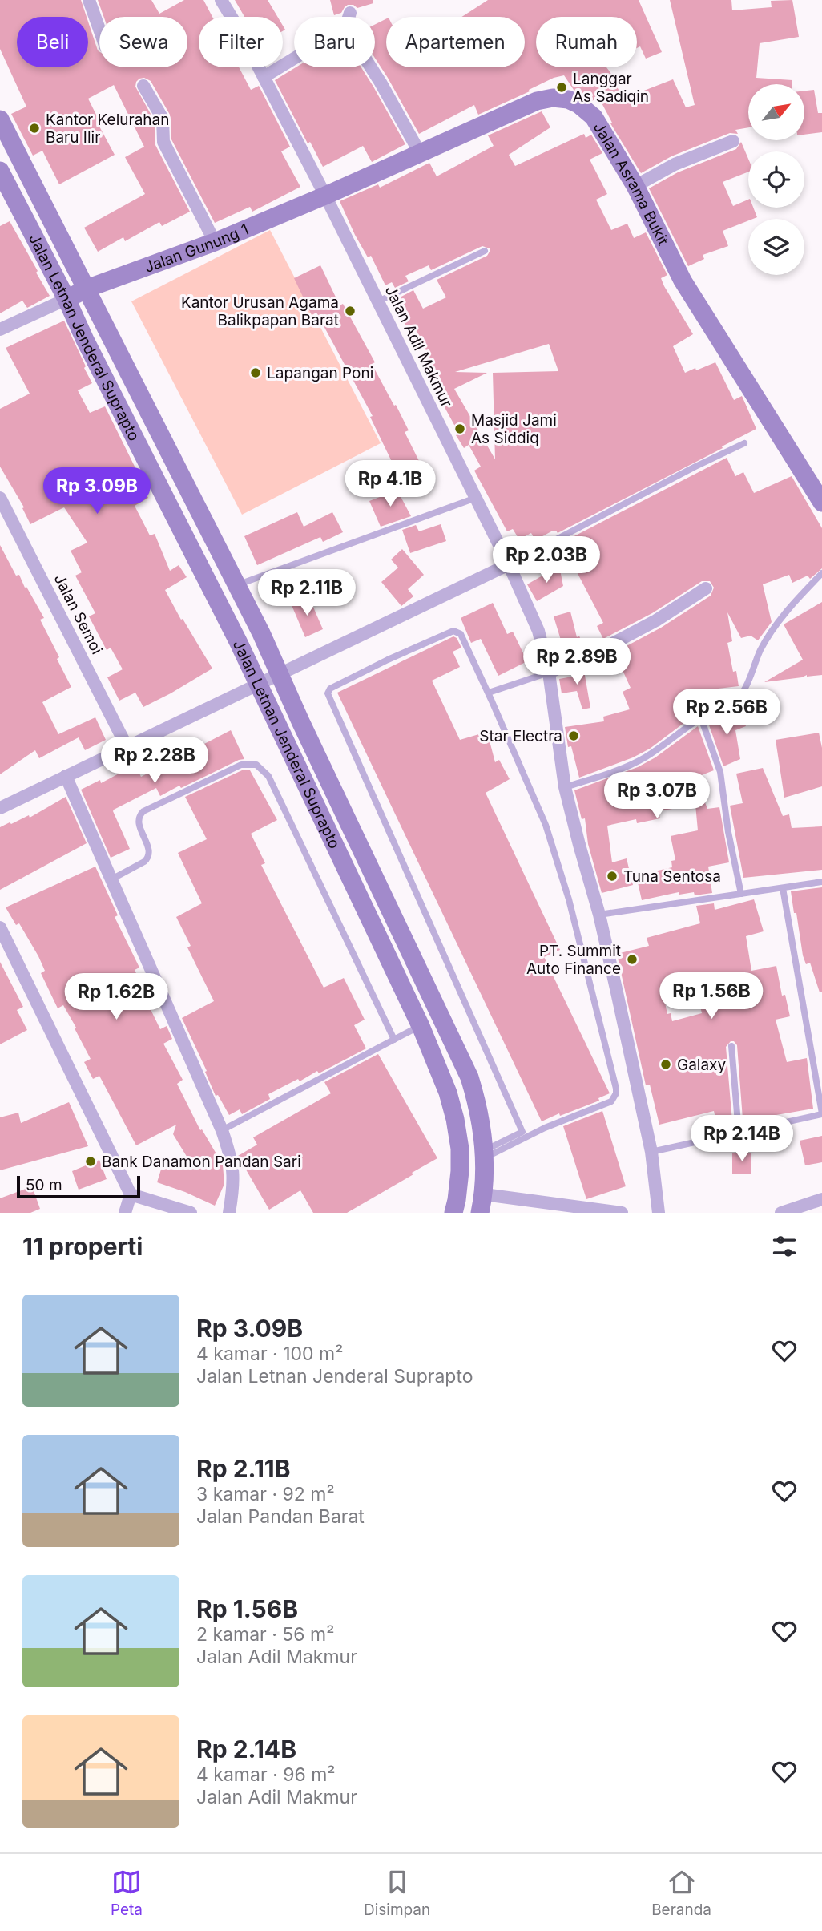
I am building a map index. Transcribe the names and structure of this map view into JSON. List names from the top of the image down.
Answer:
{
  "streets": {
    "main road": ["Jalan Asrama Bukit", "Jalan Gunung 1", "Jalan Letnan Jenderal Suprapto"],
    "street": ["Jalan Adil Makmur", "Jalan Semoi"]
  },
  "crossings": [
    ["Jalan Asrama Bukit", "Jalan Gunung 1"],
    ["Jalan Asrama Bukit", "Jalan Adil Makmur"],
    ["Jalan Gunung 1", "Jalan Letnan Jenderal Suprapto"],
    ["Jalan Gunung 1", "Jalan Adil Makmur"]
  ],
  "places": [
    "Langgar As Sadiqin",
    "Kantor Kelurahan Baru Ilir",
    "Kantor Urusan Agama Balikpapan Barat",
    "Lapangan Poni",
    "Masjid Jami As Siddiq",
    "Star Electra",
    "Tuna Sentosa",
    "PT. Summit Auto Finance",
    "Galaxy",
    "Bank Danamon Pandan Sari"
  ],
  "scale_bar": "50 m",
  "north": "top right",
  "page": {
    "chip": [
      "Beli",
      "Sewa",
      "Filter",
      "Baru",
      "Apartemen",
      "Rumah"
    ],
    "price": [
      "Rp 4.1B",
      "Rp 3.09B",
      "Rp 2.03B",
      "Rp 2.11B",
      "Rp 2.89B",
      "Rp 2.56B",
      "Rp 2.28B",
      "Rp 3.07B",
      "Rp 1.56B",
      "Rp 1.62B",
      "Rp 2.14B"
    ],
    "scale": "50 m",
    "heading": "11 properti",
    "list": [
      {
        "name": "Rp 3.09B",
        "note": "4 kamar · 100 m² · Jalan Letnan Jenderal Suprapto"
      },
      {
        "name": "Rp 2.11B",
        "note": "3 kamar · 92 m² · Jalan Pandan Barat"
      },
      {
        "name": "Rp 1.56B",
        "note": "2 kamar · 56 m² · Jalan Adil Makmur"
      },
      {
        "name": "Rp 2.14B",
        "note": "4 kamar · 96 m² · Jalan Adil Makmur"
      }
    ],
    "tabs": ["Peta", "Disimpan", "Beranda"]
  }
}
